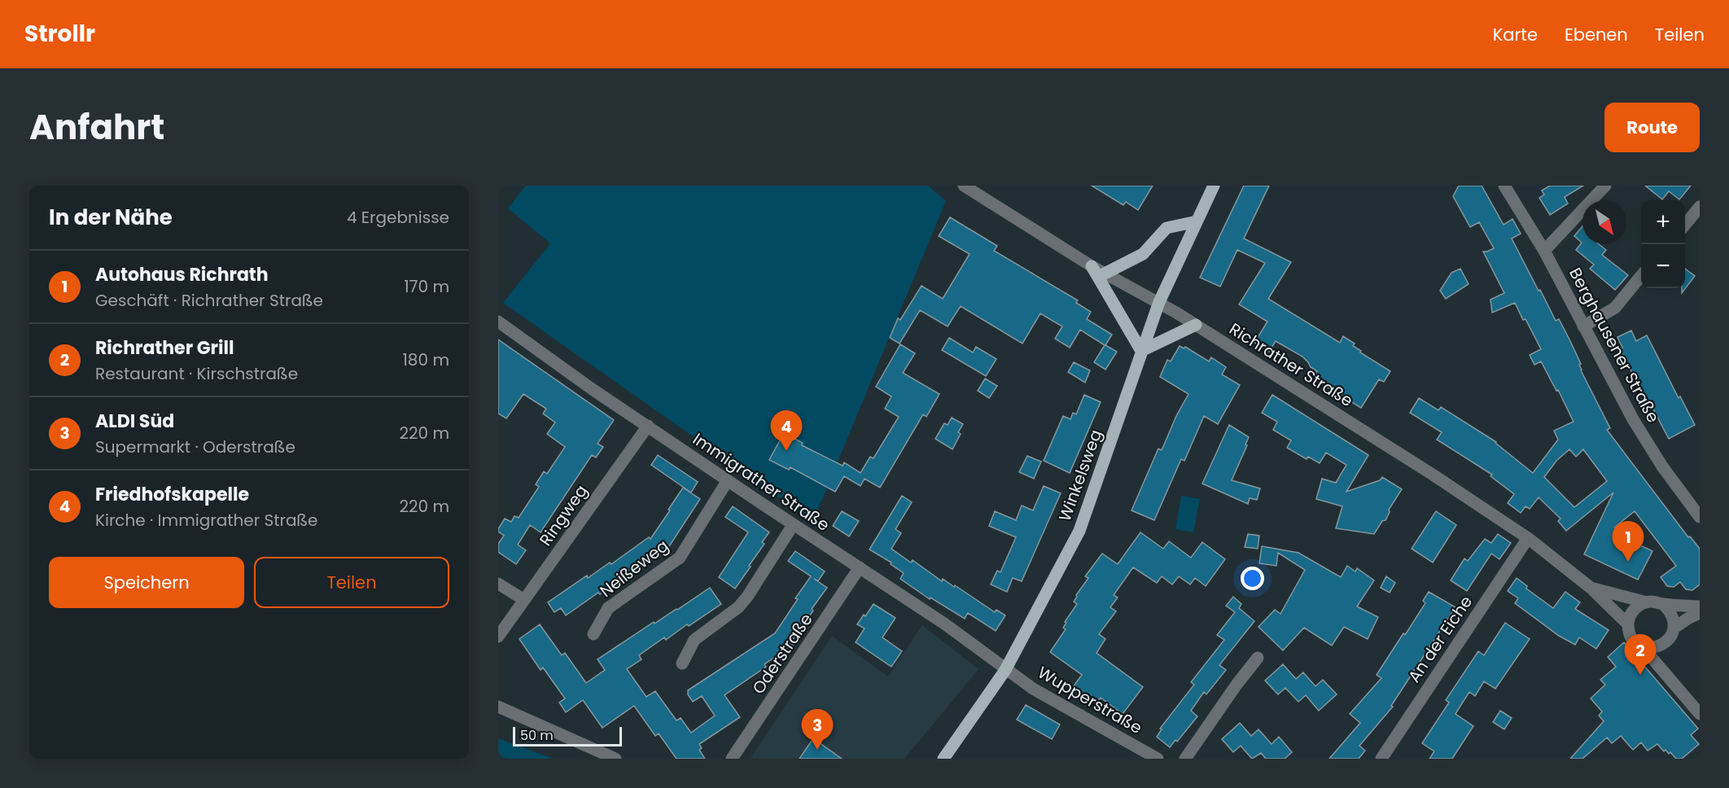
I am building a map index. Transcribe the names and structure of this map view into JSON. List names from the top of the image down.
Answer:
{
  "streets": {
    "main road": ["Winkelsweg"],
    "street": [
      "Berghausener Straße",
      "Richrather Straße",
      "Immigrather Straße",
      "Ringweg",
      "Neißeweg",
      "An der Eiche",
      "Oderstraße",
      "Wupperstraße"
    ]
  },
  "crossings": [
    ["Richrather Straße", "Winkelsweg"],
    ["Richrather Straße", "An der Eiche"],
    ["Winkelsweg", "Immigrather Straße"],
    ["Winkelsweg", "Wupperstraße"],
    ["Immigrather Straße", "Ringweg"],
    ["Immigrather Straße", "Neißeweg"],
    ["Immigrather Straße", "Oderstraße"],
    ["Immigrather Straße", "Wupperstraße"]
  ],
  "scale_bar": "50 m",
  "north": "bottom right",
  "page": {
    "header": "Strollr",
    "nav": ["Karte", "Ebenen", "Teilen"],
    "title": "Anfahrt",
    "buttons": [
      "Route",
      ["Speichern", "Teilen"]
    ],
    "heading": ["In der Nähe", "4 Ergebnisse"],
    "map_buttons": ["+", "−"],
    "list": [
      {
        "mark": "1",
        "name": "Autohaus Richrath",
        "note": "Geschäft · Richrather Straße",
        "value": "170 m"
      },
      {
        "mark": "2",
        "name": "Richrather Grill",
        "note": "Restaurant · Kirschstraße",
        "value": "180 m"
      },
      {
        "mark": "3",
        "name": "ALDI Süd",
        "note": "Supermarkt · Oderstraße",
        "value": "220 m"
      },
      {
        "mark": "4",
        "name": "Friedhofskapelle",
        "note": "Kirche · Immigrather Straße",
        "value": "220 m"
      }
    ],
    "pins": [
      "4",
      "1",
      "2",
      "3"
    ],
    "scale": "50 m"
  }
}
